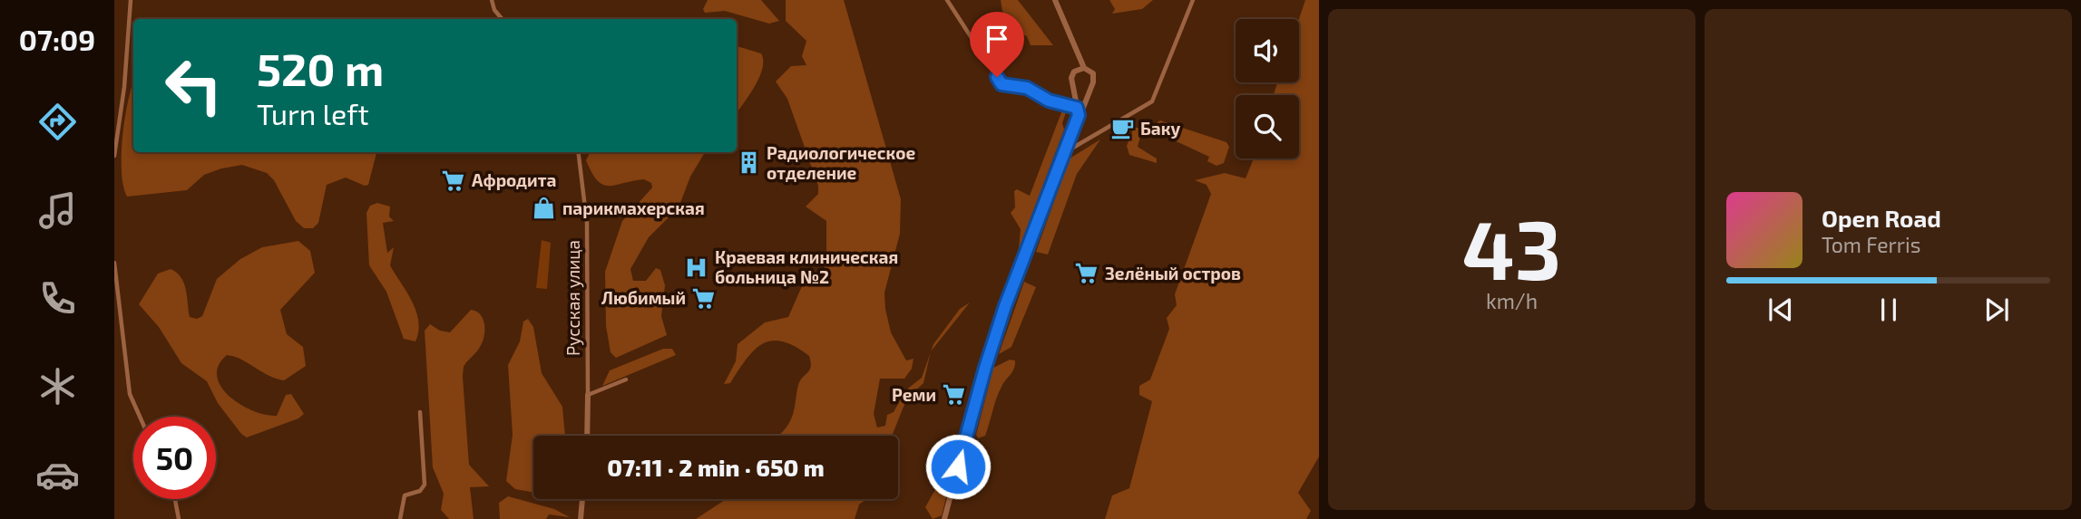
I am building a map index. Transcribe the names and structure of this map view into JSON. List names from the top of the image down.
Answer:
{
  "streets": {
    "main road": ["Русская улица"]
  },
  "places": {
    "cafe": ["Баку"],
    "building": ["Радиологическое отделение"],
    "supermarket": [
      "Афродита",
      "Зелёный остров",
      "Любимый",
      "Реми"
    ],
    "shop": ["парикмахерская"],
    "hospital": ["Краевая клиническая больница №2"]
  },
  "page": {
    "tabs": "07:09",
    "tile": ["43", "km/h"],
    "turn": ["520 m", "Turn left"],
    "song": ["Open Road", "Tom Ferris"],
    "limit": "50",
    "trip": "07:11 · 2 min · 650 m"
  }
}
